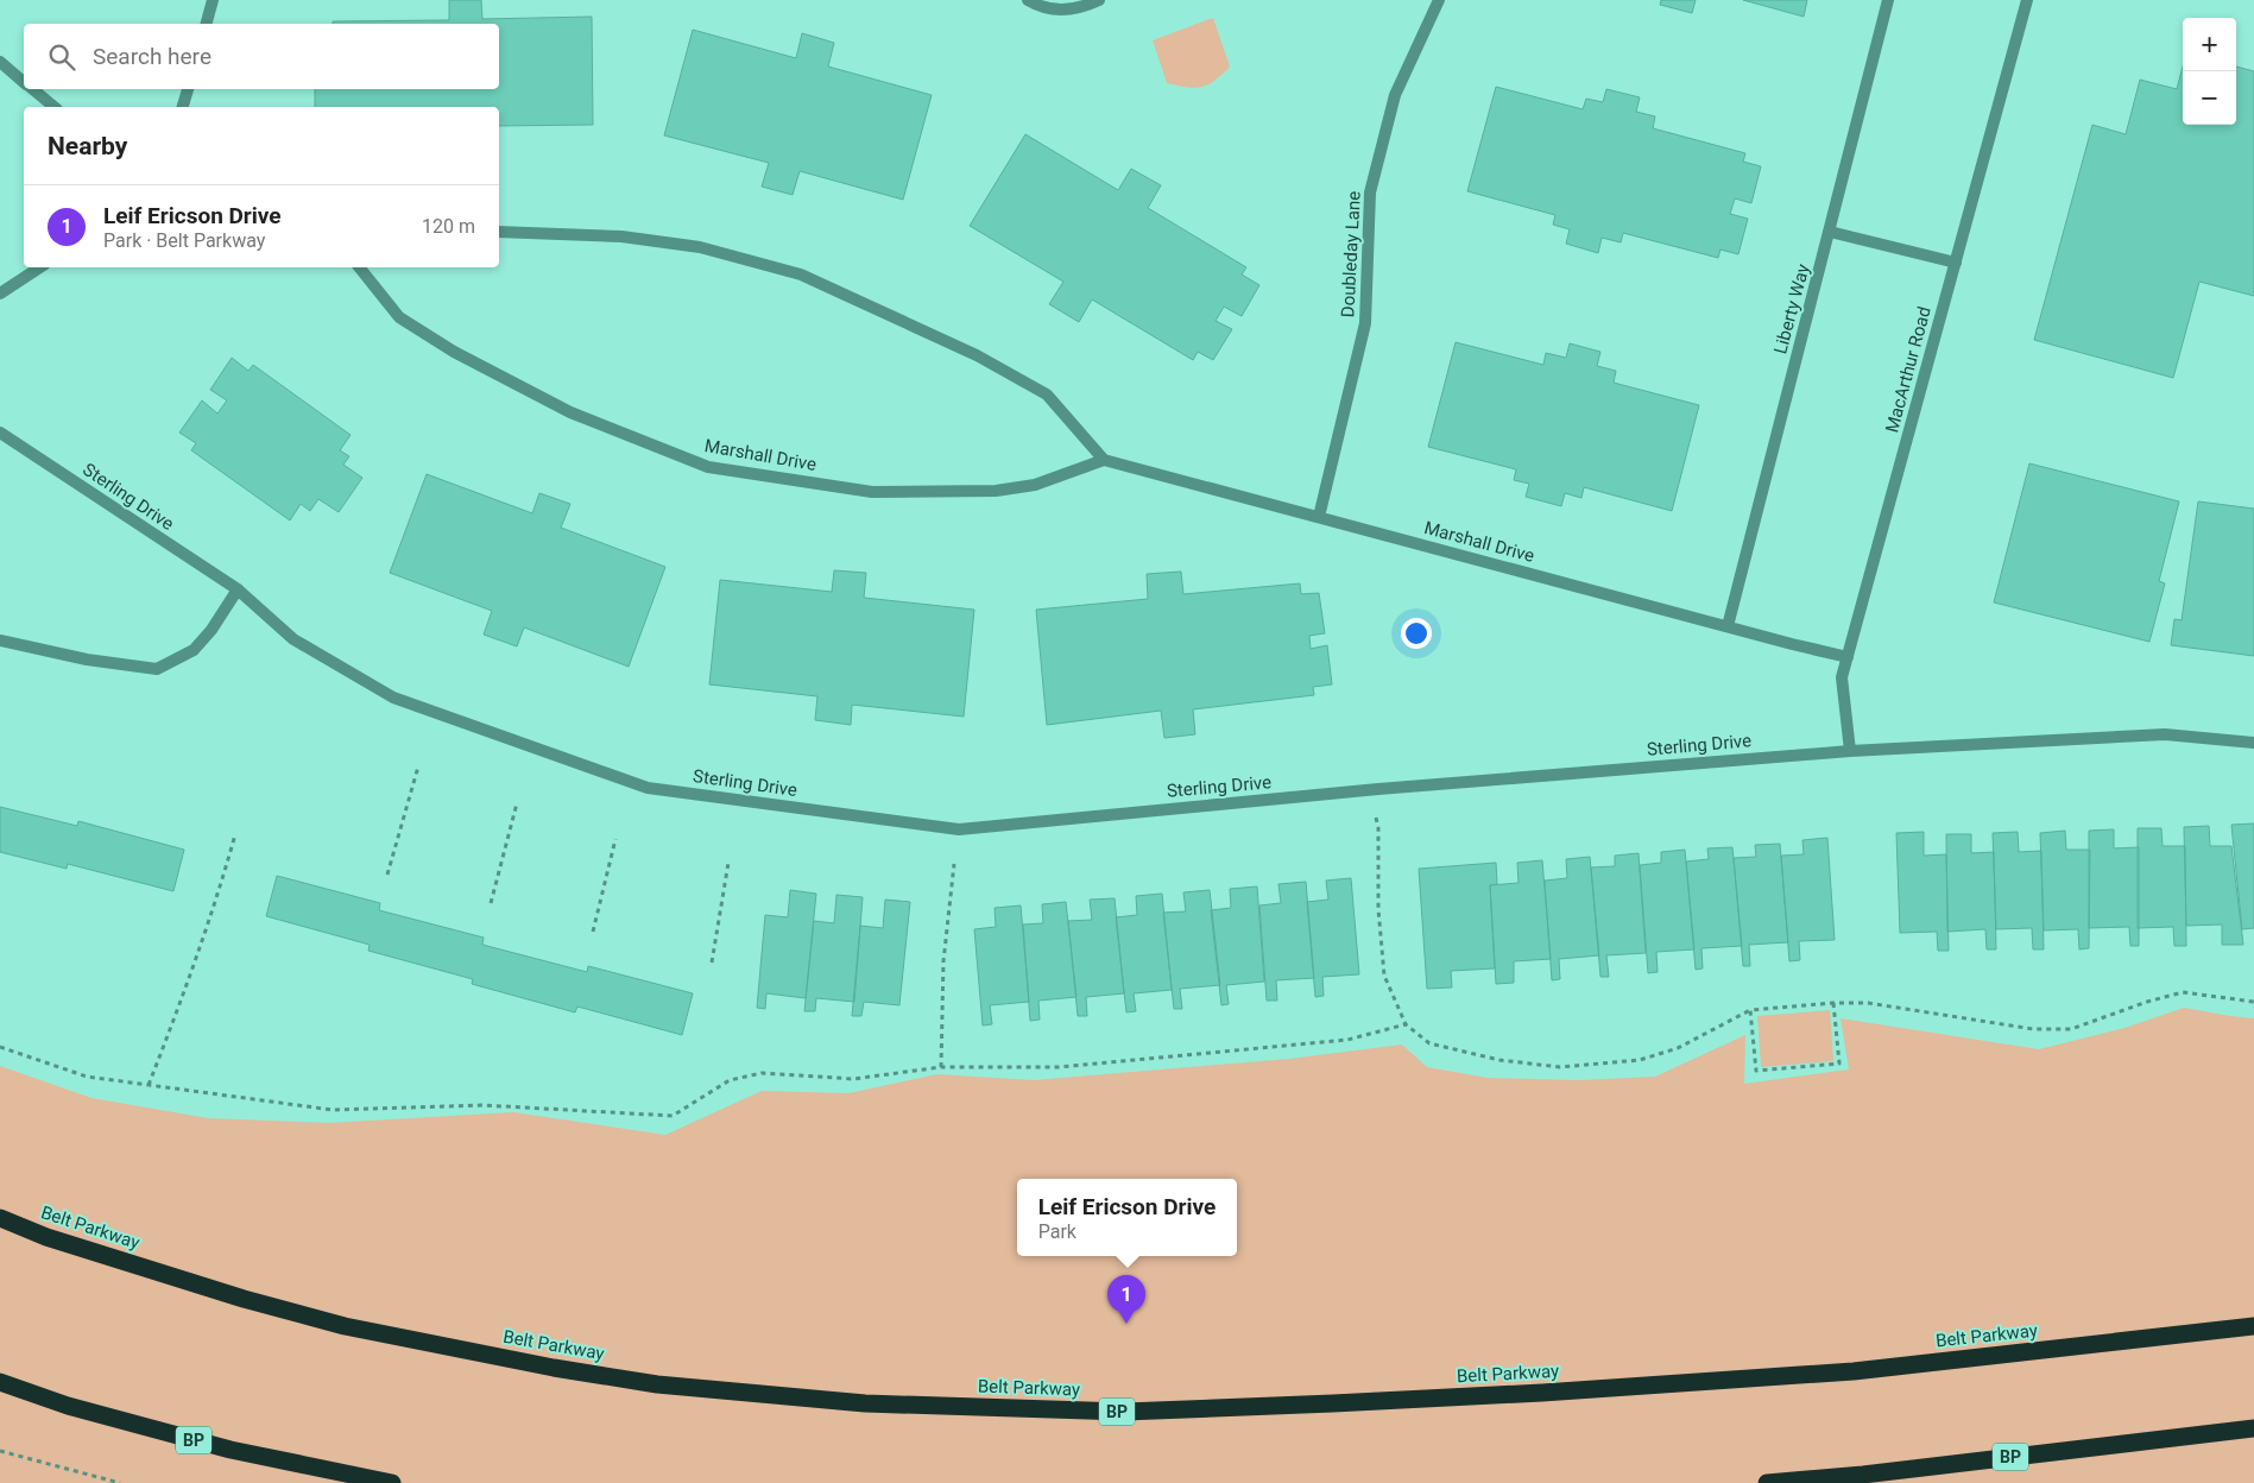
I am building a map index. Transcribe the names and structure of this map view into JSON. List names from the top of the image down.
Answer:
{
  "streets": {
    "highway": ["Belt Parkway", "BP"],
    "street": [
      "Doubleday Lane",
      "Liberty Way",
      "MacArthur Road",
      "Marshall Drive",
      "Sterling Drive"
    ]
  },
  "crossings": [
    ["Doubleday Lane", "Marshall Drive"],
    ["Liberty Way", "Marshall Drive"],
    ["MacArthur Road", "Marshall Drive"],
    ["MacArthur Road", "Sterling Drive"]
  ],
  "page": {
    "map_buttons": ["+", "−"],
    "search": "Search here",
    "heading": "Nearby",
    "list": [
      {
        "mark": "1",
        "name": "Leif Ericson Drive",
        "note": "Park · Belt Parkway",
        "value": "120 m"
      }
    ],
    "popup": ["Leif Ericson Drive", "Park"],
    "pins": "1"
  }
}
